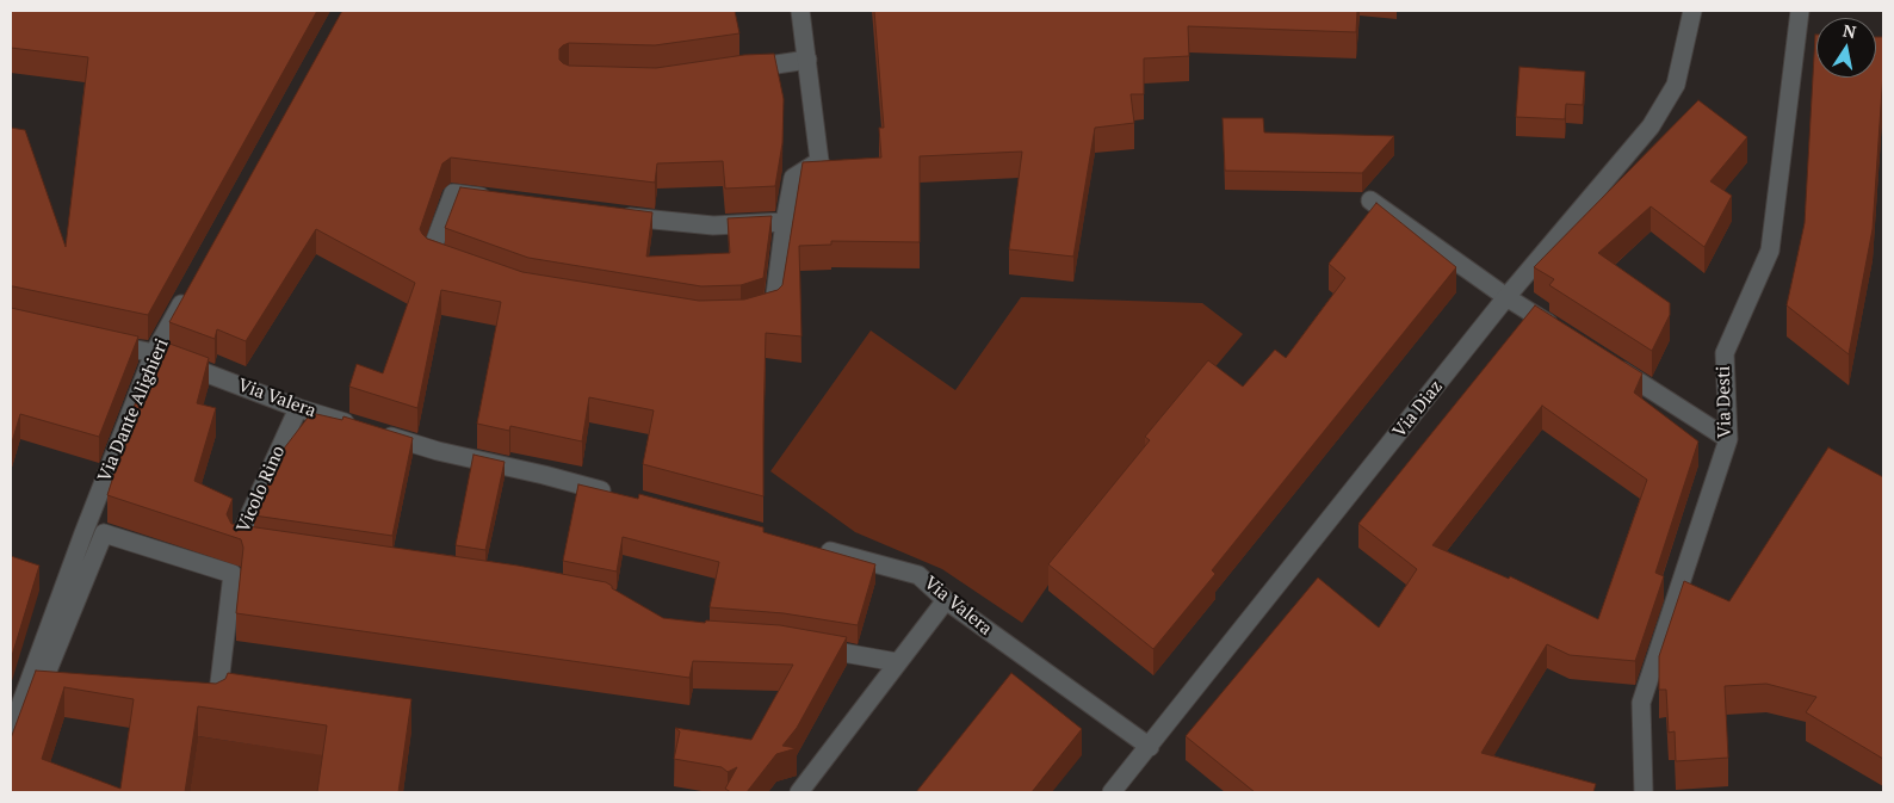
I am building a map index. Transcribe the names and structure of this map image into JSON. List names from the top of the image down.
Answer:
{
  "streets": {
    "street": [
      "Via Valera",
      "Via Desti",
      "Via Diaz",
      "Via Dante Alighieri",
      "Vicolo Rino"
    ]
  },
  "crossings": [
    ["Via Valera", "Via Diaz"],
    ["Via Valera", "Via Dante Alighieri"],
    ["Via Valera", "Vicolo Rino"]
  ],
  "north": "top"
}
